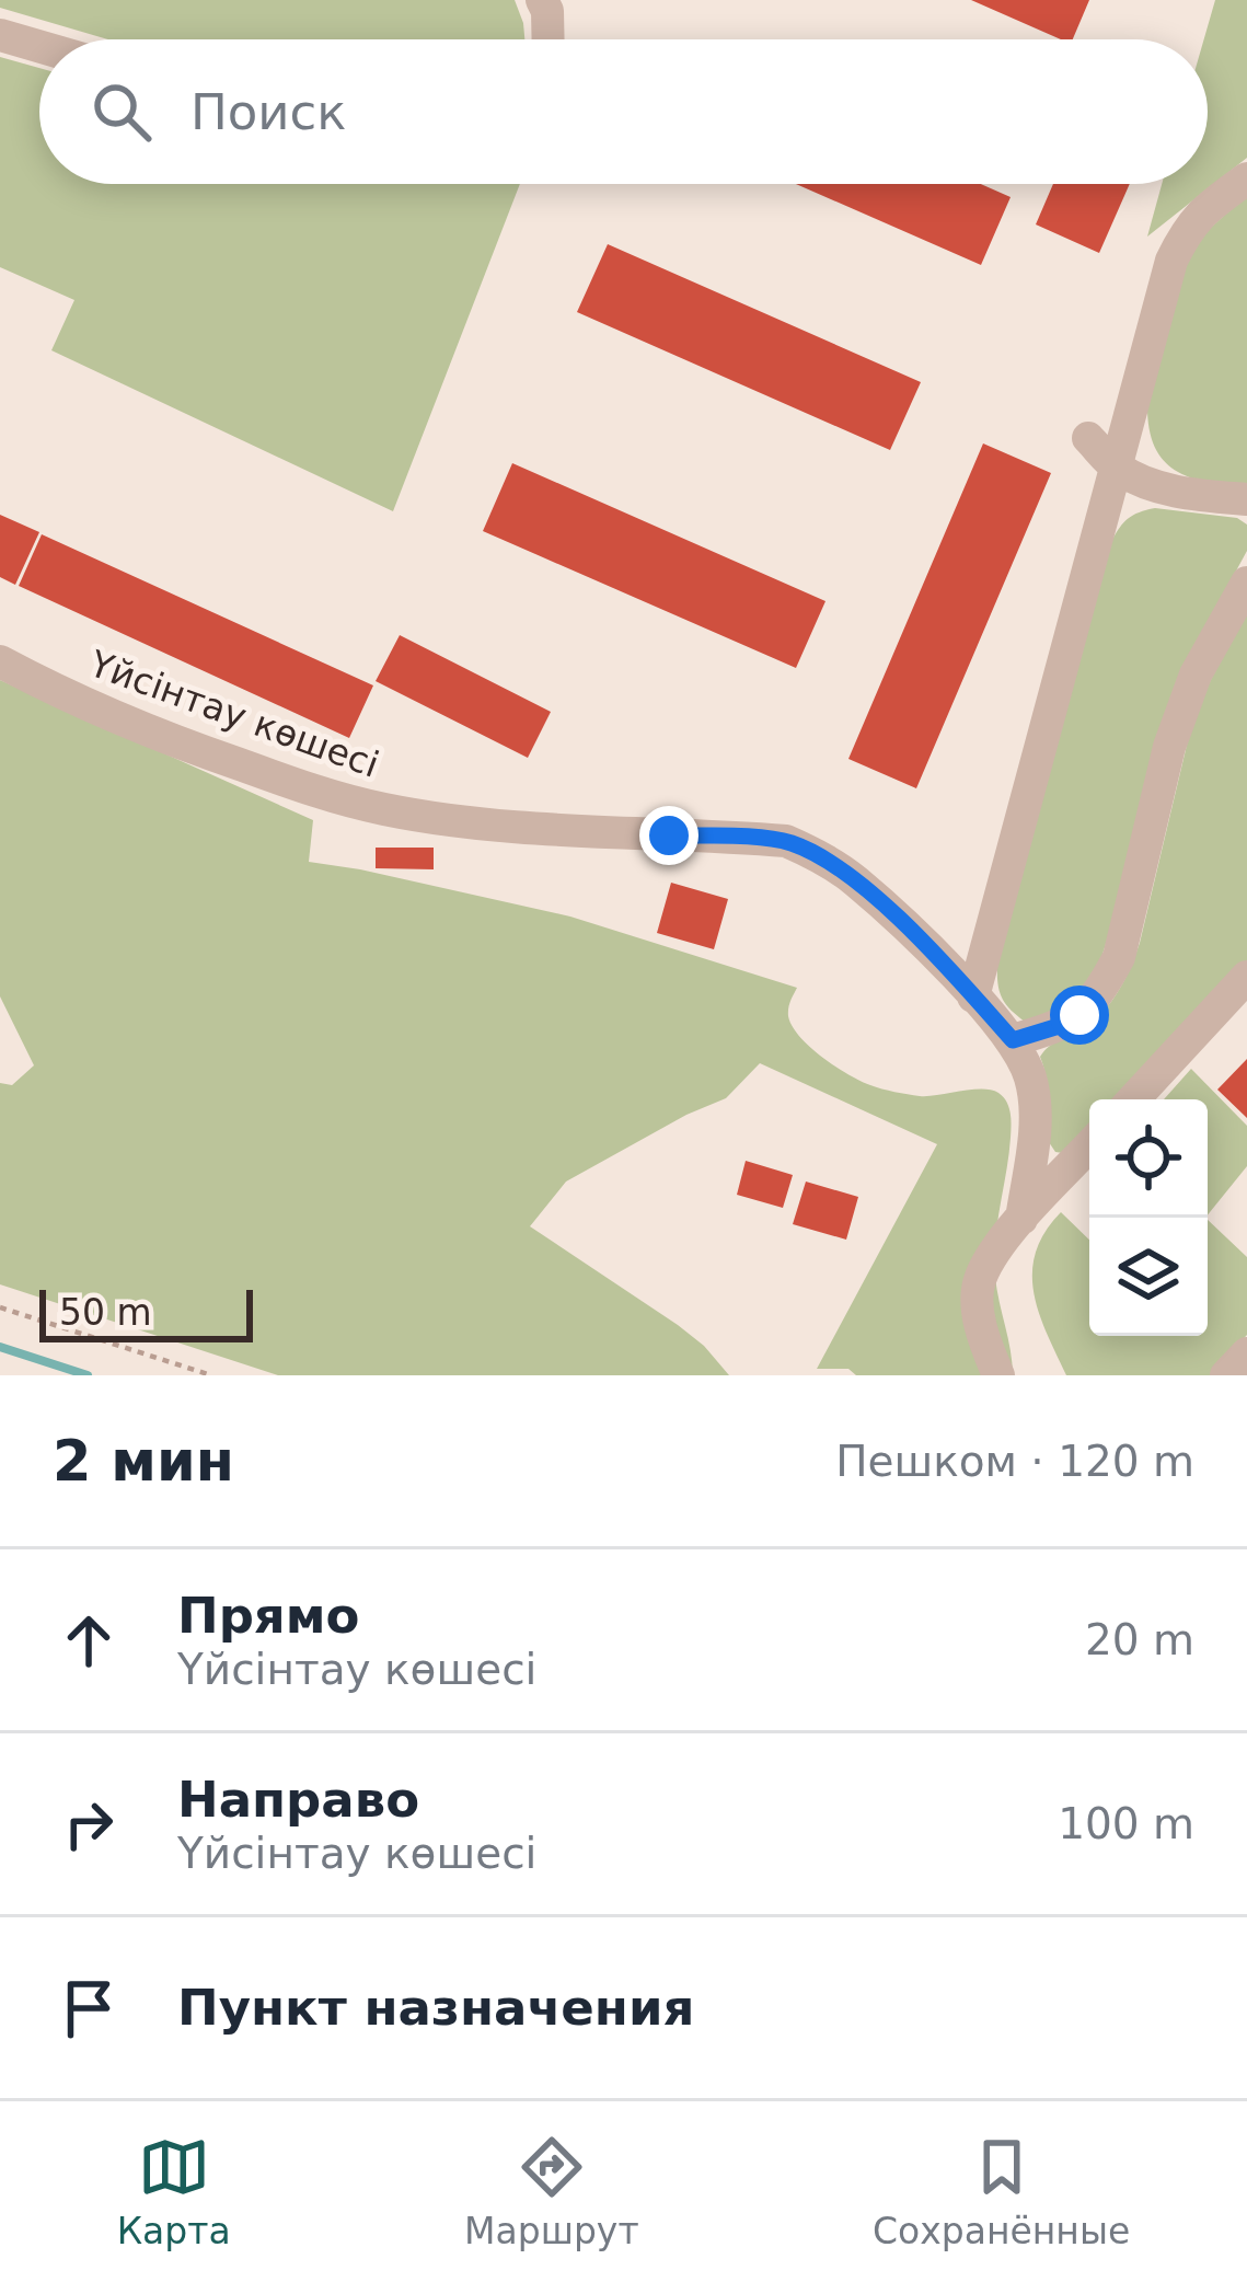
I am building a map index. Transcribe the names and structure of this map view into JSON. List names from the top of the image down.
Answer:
{
  "streets": {
    "street": ["Үйсінтау көшесі"]
  },
  "scale_bar": "50 m",
  "page": {
    "search": "Поиск",
    "scale": "50 m",
    "heading": ["2 мин", "Пешком · 120 m"],
    "list": [
      ["Прямо", "Үйсінтау көшесі", "20 m"],
      ["Направо", "Үйсінтау көшесі", "100 m"],
      "Пункт назначения"
    ],
    "nav": ["Карта", "Маршрут", "Сохранённые"]
  }
}
